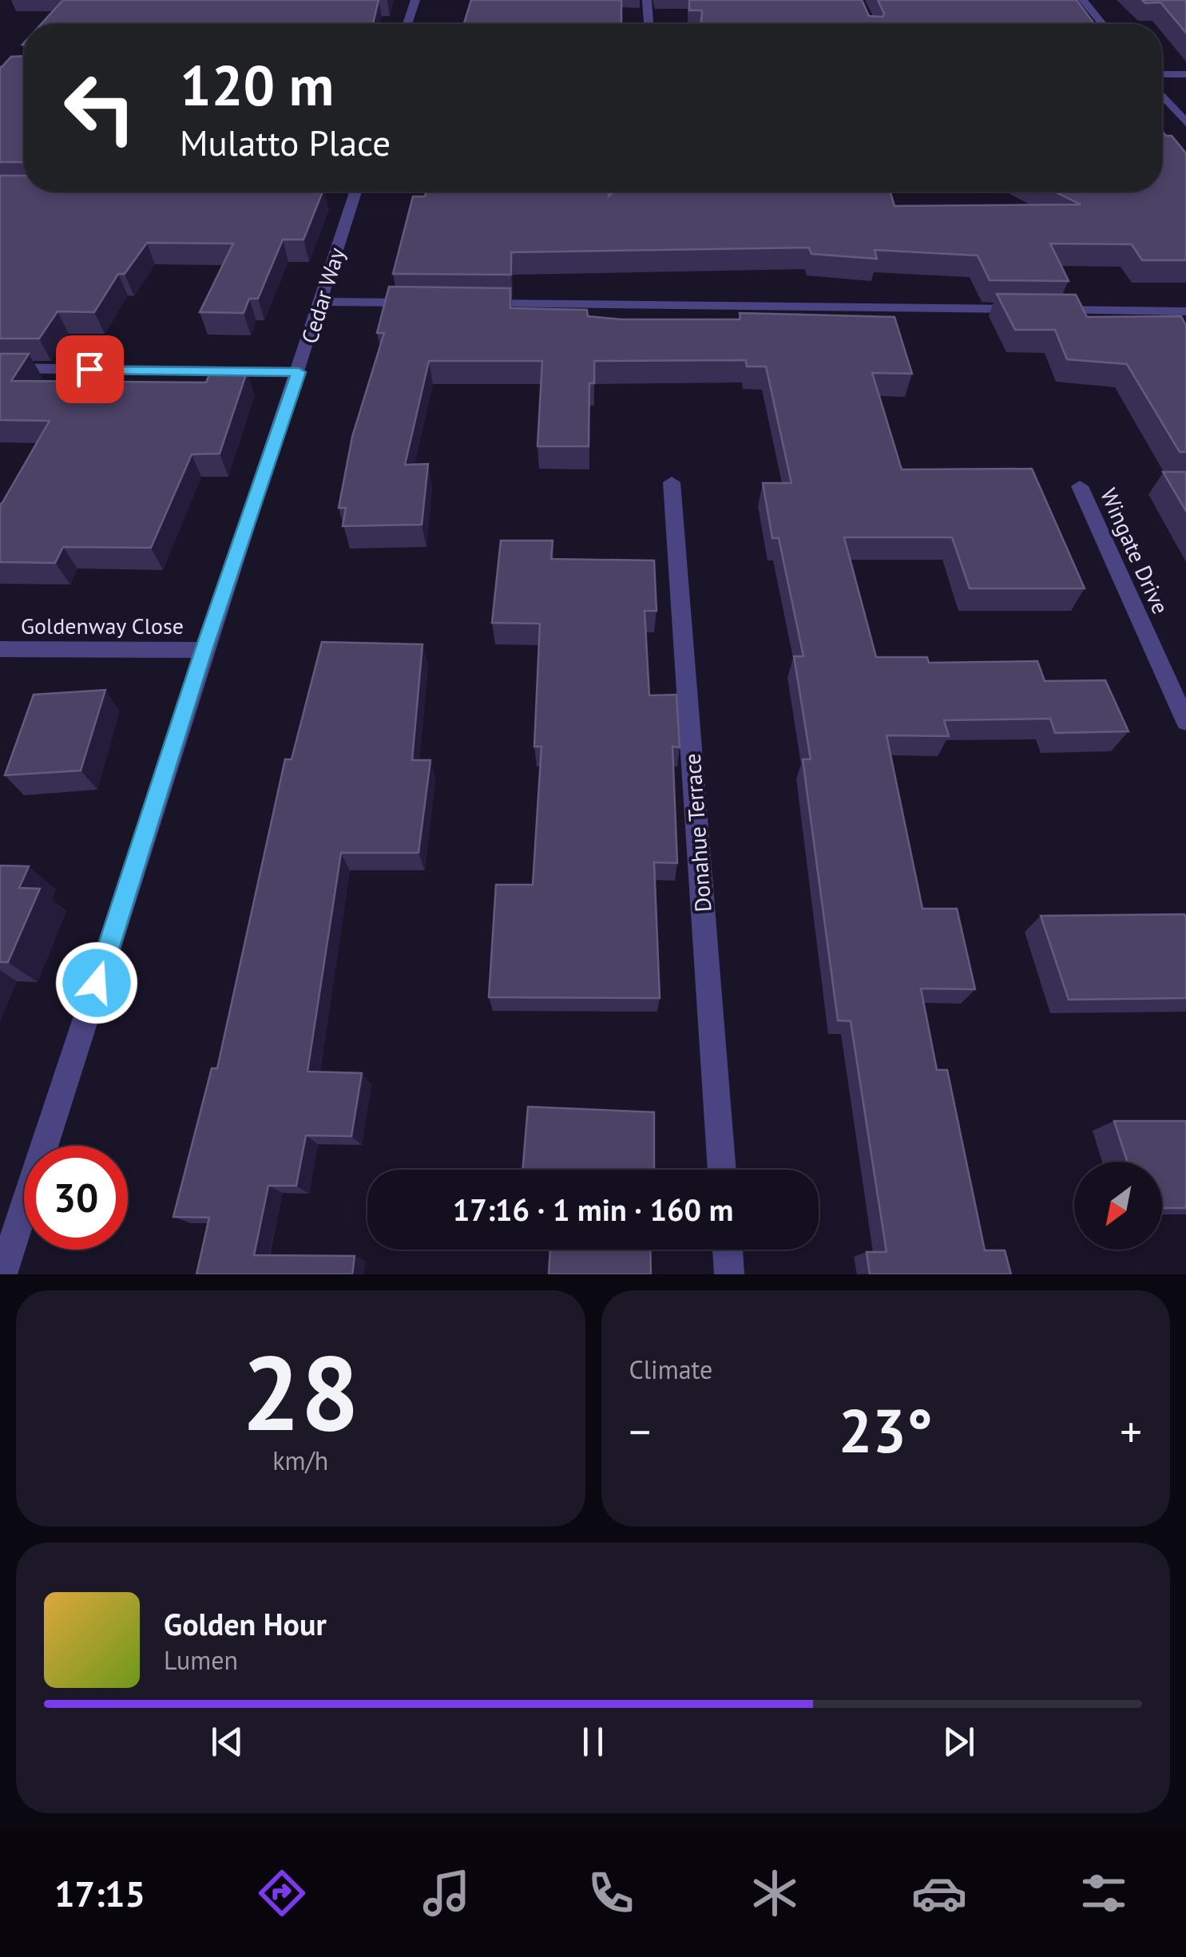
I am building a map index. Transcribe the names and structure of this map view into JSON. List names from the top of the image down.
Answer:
{
  "streets": {
    "street": [
      "Cedar Way",
      "Wingate Drive",
      "Goldenway Close",
      "Donahue Terrace"
    ]
  },
  "crossings": [
    ["Cedar Way", "Goldenway Close"]
  ],
  "north": "bottom left",
  "page": {
    "turn": ["120 m", "Mulatto Place"],
    "limit": "30",
    "trip": "17:16 · 1 min · 160 m",
    "tile": [
      ["28", "km/h"],
      "Climate"
    ],
    "heat": ["−", "23°", "+"],
    "song": ["Golden Hour", "Lumen"],
    "tabs": "17:15"
  }
}
